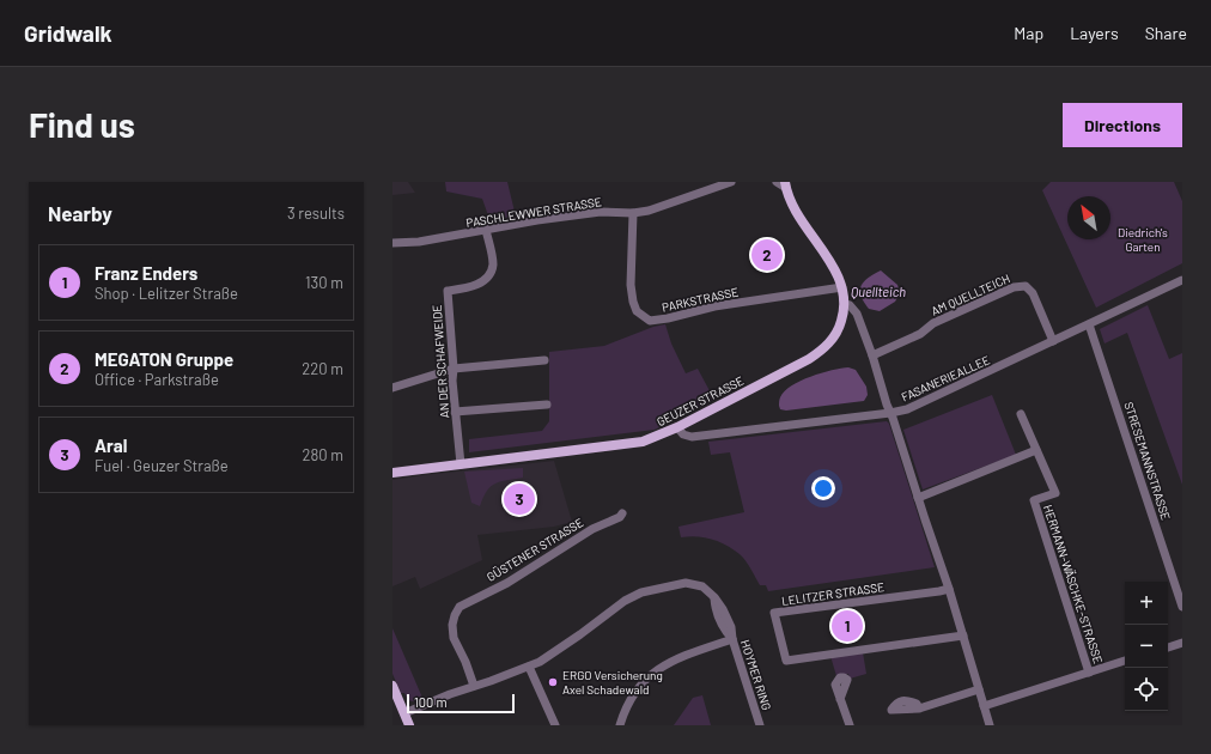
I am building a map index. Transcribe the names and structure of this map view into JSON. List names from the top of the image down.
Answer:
{
  "streets": {
    "main road": ["GEUZER STRASSE"],
    "street": [
      "PASCHLEWWER STRASSE",
      "AM QUELLTEICH",
      "PARKSTRASSE",
      "AN DER SCHAFWEIDE",
      "FASANERIEALLEE",
      "STRESEMANNSTRASSE",
      "GÜSTENER STRASSE",
      "HERMANN-WÄSCHKE-STRASSE",
      "LELITZER STRASSE",
      "HOYMER RING"
    ]
  },
  "crossings": [
    ["PASCHLEWWER STRASSE", "PARKSTRASSE"],
    ["PASCHLEWWER STRASSE", "AN DER SCHAFWEIDE"],
    ["AM QUELLTEICH", "FASANERIEALLEE"],
    ["PARKSTRASSE", "GEUZER STRASSE"],
    ["AN DER SCHAFWEIDE", "GEUZER STRASSE"],
    ["FASANERIEALLEE", "GEUZER STRASSE"],
    ["FASANERIEALLEE", "STRESEMANNSTRASSE"]
  ],
  "water": ["Quellteich"],
  "parks": ["Diedrich's Garten"],
  "places": ["ERGO Versicherung Axel Schadewald"],
  "scale_bar": "100 m",
  "north": "top left",
  "page": {
    "header": "Gridwalk",
    "nav": ["Map", "Layers", "Share"],
    "buttons": "Directions",
    "title": "Find us",
    "heading": ["Nearby", "3 results"],
    "pins": ["2", "3", "1"],
    "list": [
      {
        "mark": "1",
        "name": "Franz Enders",
        "note": "Shop · Lelitzer Straße",
        "value": "130 m"
      },
      {
        "mark": "2",
        "name": "MEGATON Gruppe",
        "note": "Office · Parkstraße",
        "value": "220 m"
      },
      {
        "mark": "3",
        "name": "Aral",
        "note": "Fuel · Geuzer Straße",
        "value": "280 m"
      }
    ],
    "map_buttons": ["+", "−"],
    "scale": "100 m"
  }
}
